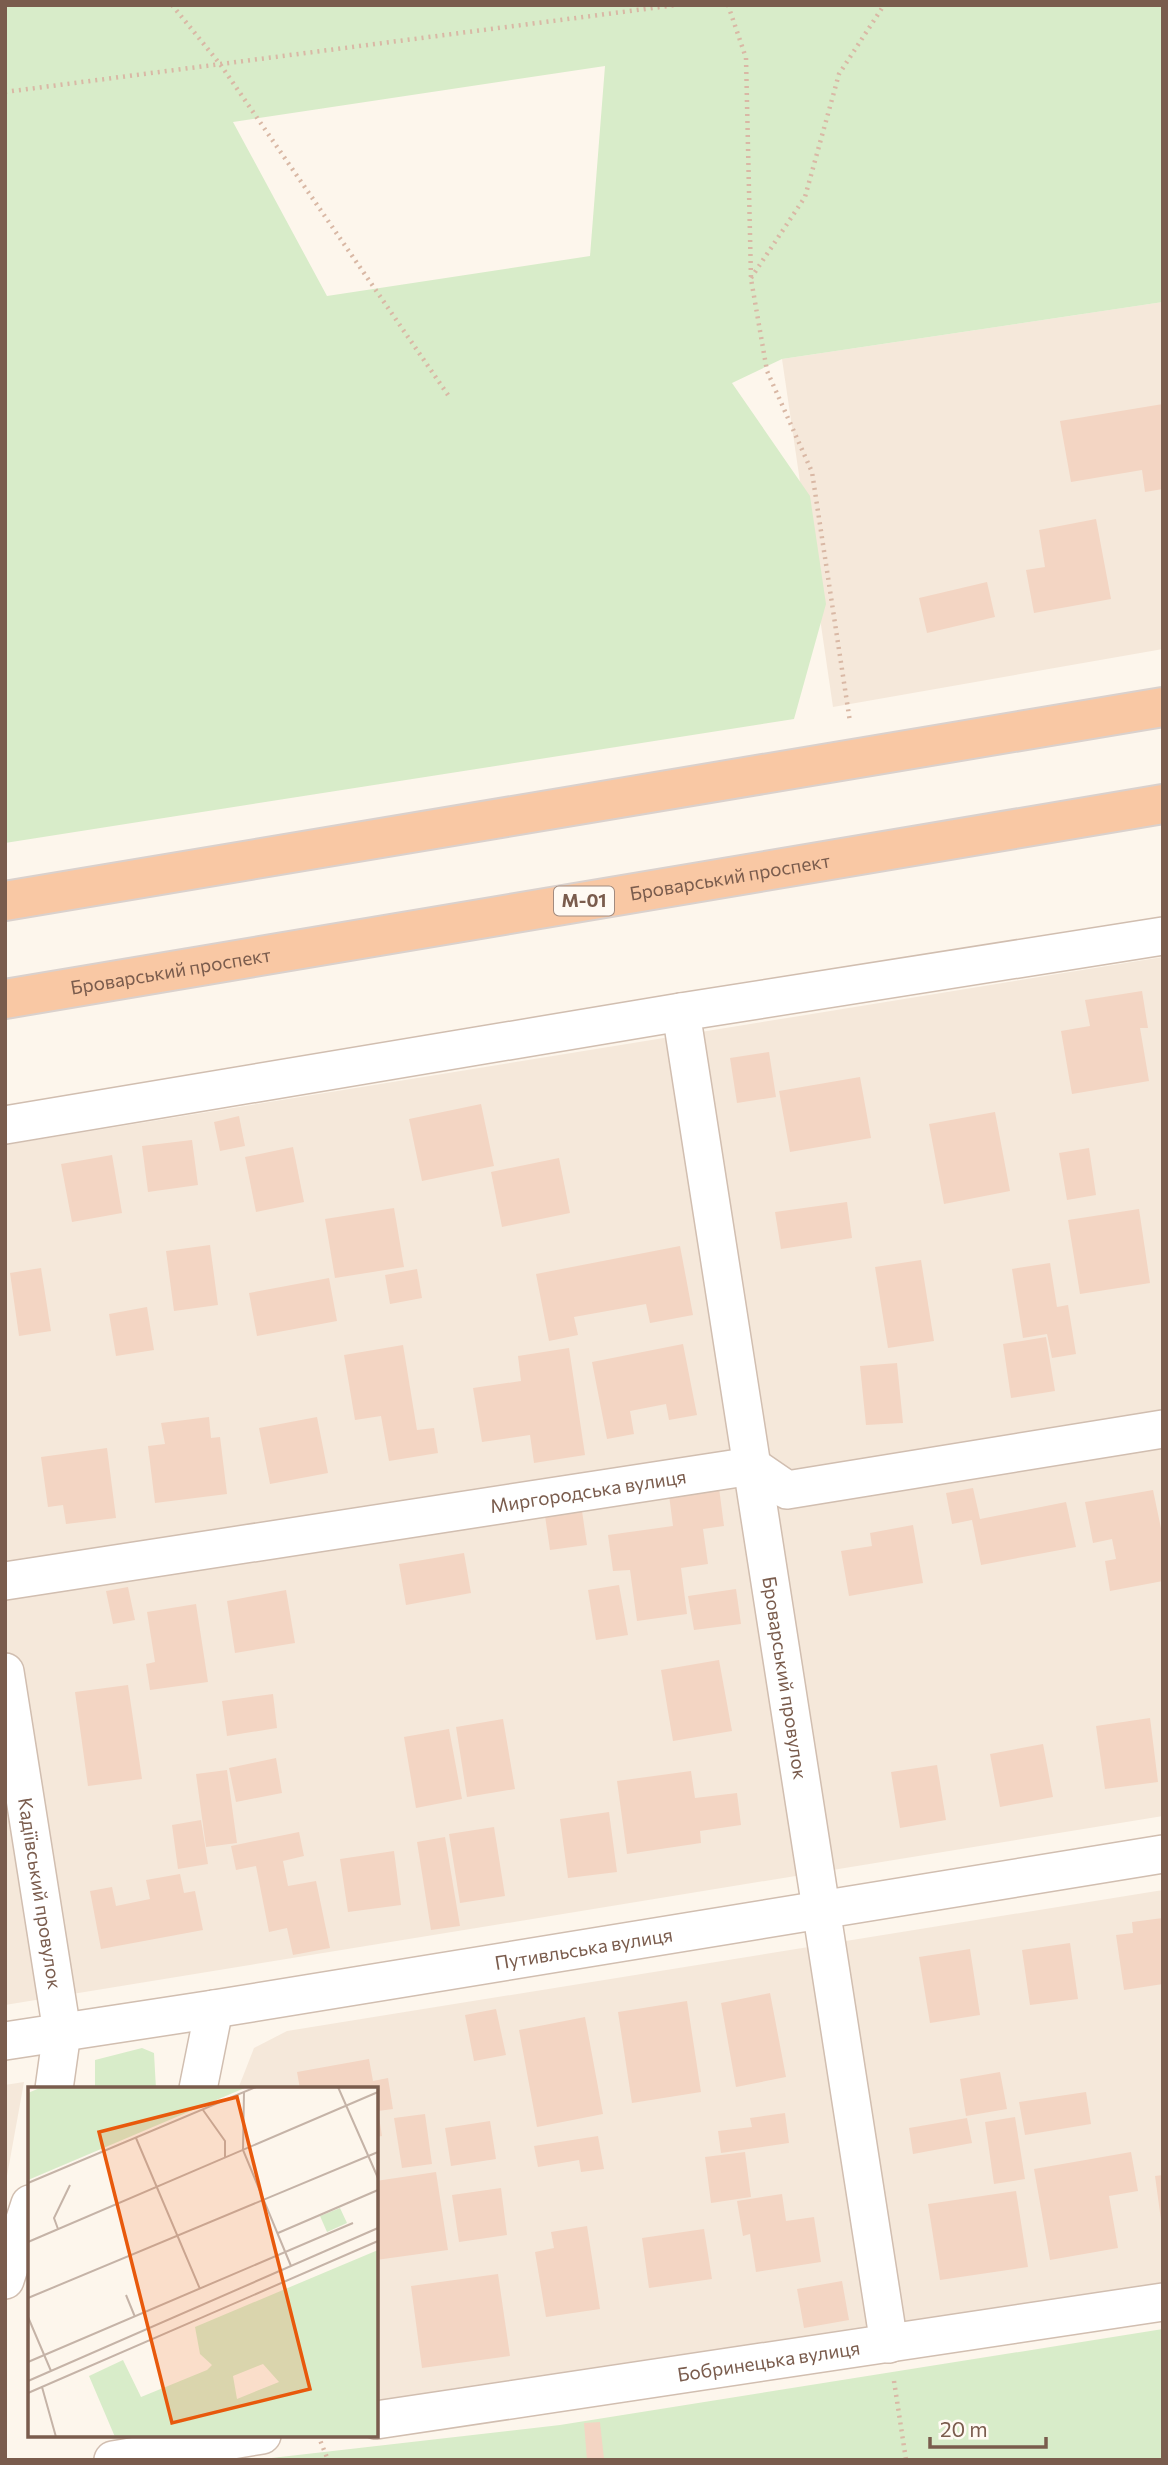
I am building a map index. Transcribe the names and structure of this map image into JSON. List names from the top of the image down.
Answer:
{
  "streets": {
    "highway": ["Броварський проспект", "М-01"],
    "street": [
      "Миргородська вулиця",
      "Броварський провулок",
      "Кадіївський провулок",
      "Путивльська вулиця",
      "Бобринецька вулиця"
    ]
  },
  "crossings": [
    ["Миргородська вулиця", "Броварський провулок"],
    ["Броварський провулок", "Путивльська вулиця"],
    ["Броварський провулок", "Бобринецька вулиця"],
    ["Кадіївський провулок", "Путивльська вулиця"]
  ],
  "scale_bar": "20 m"
}
